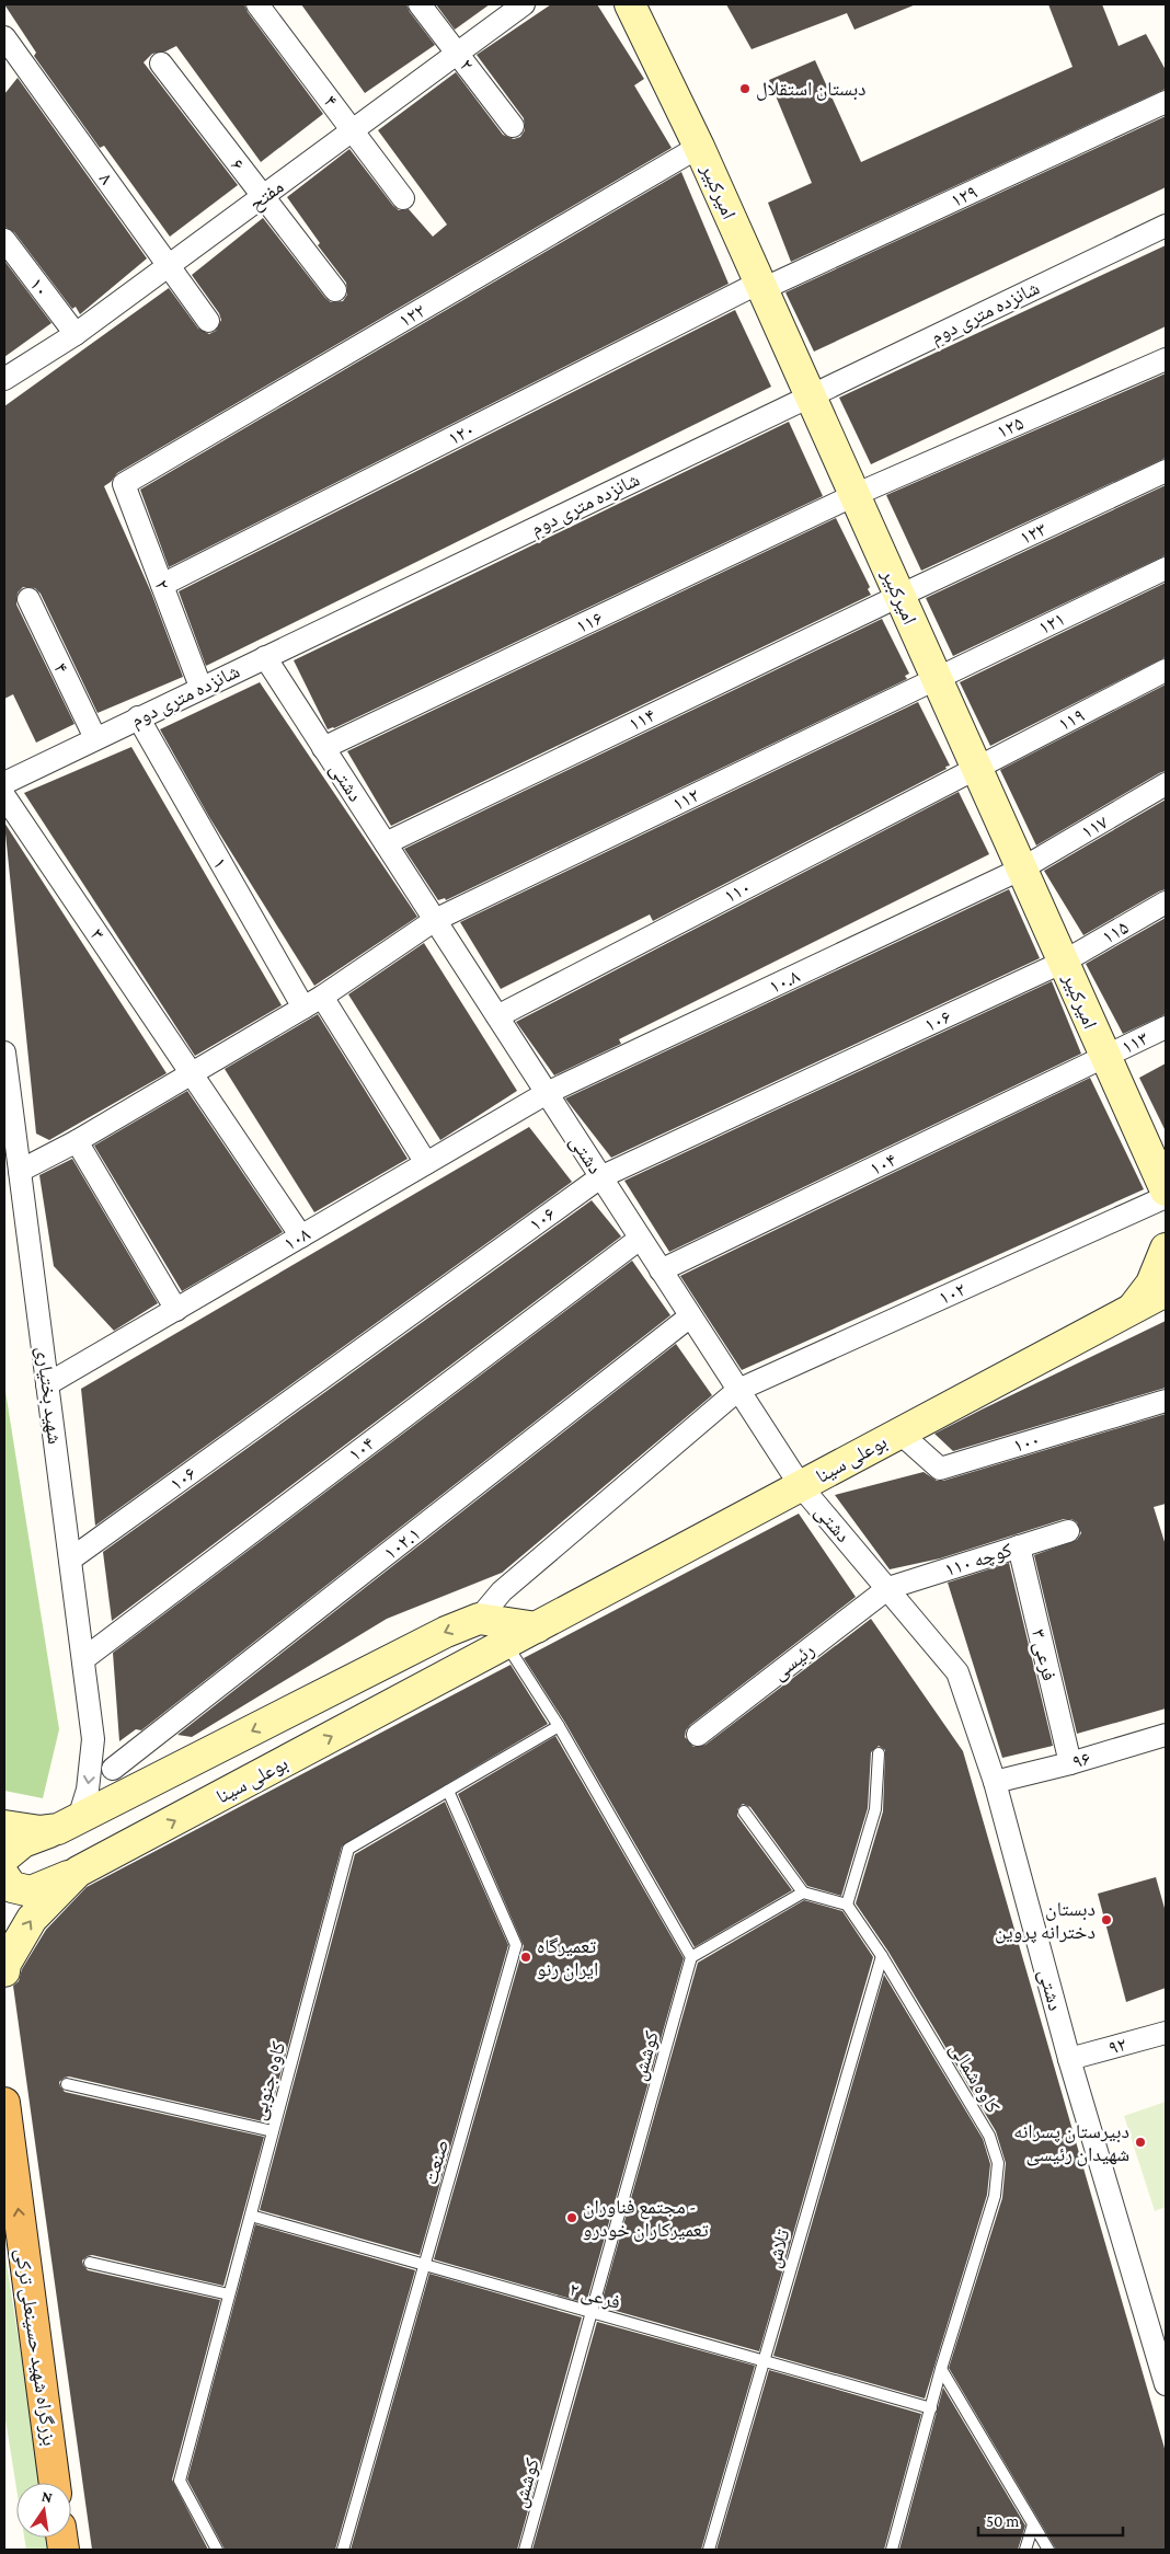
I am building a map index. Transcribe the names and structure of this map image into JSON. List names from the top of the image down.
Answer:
{
  "streets": {
    "highway": ["بزرگراه شهید حسینعلی ترکی"],
    "main road": ["امیرکبیر", "بوعلی سینا"],
    "street": [
      "۲",
      "۴",
      "۶",
      "۸",
      "مفتح",
      "۱۲۹",
      "۱۰",
      "شانزده متری دوم",
      "۱۲۲",
      "۱۲۵",
      "۱۲۰",
      "۱۲۳",
      "۱۱۶",
      "۱۲۱",
      "۱۱۴",
      "۱۱۹",
      "دشتی",
      "۱۱۲",
      "۱۱۷",
      "۱",
      "۱۱۰",
      "۱۱۵",
      "۳",
      "۱۰.۸",
      "۱۰۶",
      "۱۱۳",
      "۱۰۴",
      "۱۰۸",
      "۱۰۲",
      "شهید بختیاری",
      "۱۰۰",
      "۱۰۲.۱",
      "کوچه ۱۱۰",
      "فرعی ۳",
      "رئیسی",
      "۹۶",
      "۹۲"
    ],
    "lane": [
      "کوشش",
      "کاوه شمالی",
      "کاوه جنوبی",
      "صنعت",
      "تلاش",
      "فرعی ۲"
    ]
  },
  "crossings": [
    ["۲", "مفتح"],
    ["۲", "شانزده متری دوم"],
    ["۲", "۱۲۲"],
    ["۲", "۱۲۰"],
    ["۴", "مفتح"],
    ["۴", "شانزده متری دوم"],
    ["۶", "مفتح"],
    ["۸", "مفتح"],
    ["امیرکبیر", "۱۲۹"],
    ["امیرکبیر", "شانزده متری دوم"],
    ["امیرکبیر", "۱۲۲"],
    ["امیرکبیر", "۱۲۵"],
    ["امیرکبیر", "۱۲۰"],
    ["امیرکبیر", "۱۲۳"],
    ["امیرکبیر", "۱۱۶"],
    ["امیرکبیر", "۱۲۱"],
    ["امیرکبیر", "۱۱۴"],
    ["امیرکبیر", "۱۱۹"],
    ["امیرکبیر", "۱۱۲"],
    ["امیرکبیر", "۱۱۷"],
    ["امیرکبیر", "۱۱۰"],
    ["امیرکبیر", "۱۱۵"],
    ["امیرکبیر", "۱۰.۸"],
    ["امیرکبیر", "۱۰۶"],
    ["امیرکبیر", "۱۱۳"],
    ["امیرکبیر", "۱۰۴"],
    ["مفتح", "۱۰"],
    ["۱۲۹", "۱۲۰"],
    ["شانزده متری دوم", "دشتی"],
    ["شانزده متری دوم", "۱"],
    ["۱۲۵", "۱۱۶"],
    ["۱۲۳", "۱۱۴"],
    ["۱۱۶", "دشتی"],
    ["۱۲۱", "۱۱۲"],
    ["۱۱۴", "دشتی"],
    ["۱۱۹", "۱۱۰"],
    ["دشتی", "۱۱۲"],
    ["دشتی", "۱۱۰"],
    ["دشتی", "۱۰.۸"],
    ["دشتی", "۱۰۶"],
    ["دشتی", "۱۰۴"],
    ["دشتی", "۱۰۸"],
    ["دشتی", "۱۰۲"],
    ["دشتی", "بوعلی سینا"],
    ["دشتی", "۱۰۲.۱"],
    ["دشتی", "کوچه ۱۱۰"],
    ["دشتی", "رئیسی"],
    ["دشتی", "۹۶"],
    ["دشتی", "۹۲"],
    ["۱۱۲", "۱"],
    ["۱۱۲", "۳"],
    ["۱۱۲", "شهید بختیاری"],
    ["۱۱۷", "۱۰.۸"],
    ["۱۱۵", "۱۰۶"],
    ["۳", "۱۰۸"],
    ["۱۰.۸", "۱۰۸"],
    ["۱۰۶", "شهید بختیاری"],
    ["۱۱۳", "۱۰۴"],
    ["۱۰۴", "شهید بختیاری"],
    ["۱۰۸", "شهید بختیاری"],
    ["۱۰۲", "بوعلی سینا"],
    ["۱۰۰", "بوعلی سینا"],
    ["کوچه ۱۱۰", "فرعی ۳"],
    ["کوچه ۱۱۰", "رئیسی"],
    ["فرعی ۳", "۹۶"],
    ["کوشش", "فرعی ۲"],
    ["کاوه شمالی", "تلاش"],
    ["کاوه شمالی", "فرعی ۲"],
    ["کاوه جنوبی", "صنعت"],
    ["کاوه جنوبی", "فرعی ۲"],
    ["صنعت", "فرعی ۲"],
    ["تلاش", "فرعی ۲"]
  ],
  "one_way": ["بزرگراه شهید حسینعلی ترکی"],
  "places": [
    "دبستان استقلال",
    "دبستان دخترانه پروین",
    "تعمیرگاه ایران رنو",
    "دبیرستان پسرانه شهیدان رئیسی",
    "مجتمع فناوران - تعمیرکاران خودرو"
  ],
  "scale_bar": "50 m",
  "north": "top"
}
